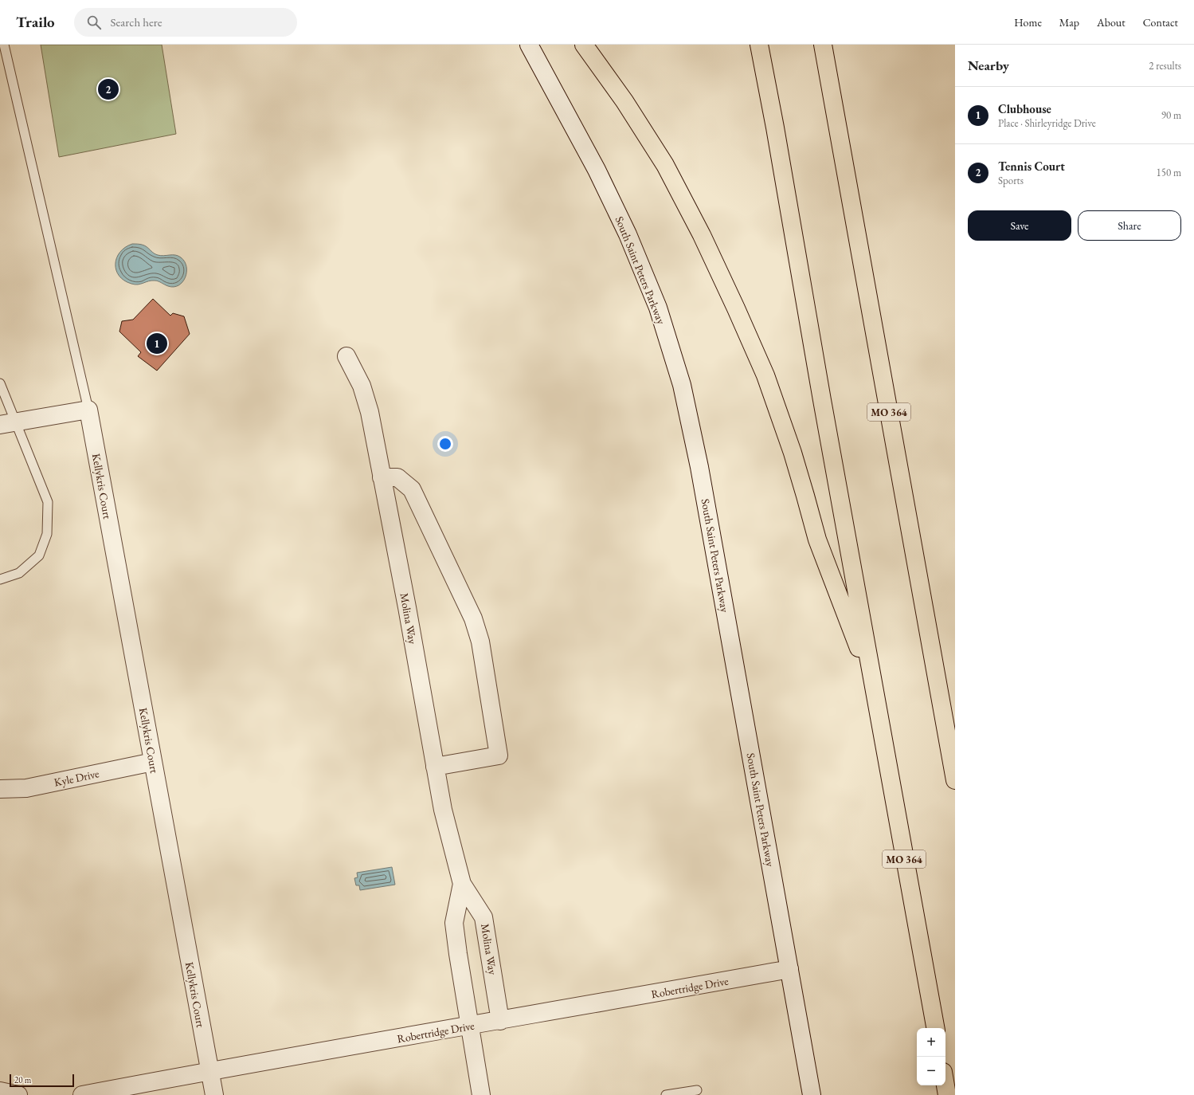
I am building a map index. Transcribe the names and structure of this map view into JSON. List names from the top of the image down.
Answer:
{
  "streets": {
    "highway": ["MO 364"],
    "street": [
      "South Saint Peters Parkway",
      "Kellykris Court",
      "Molina Way",
      "Kyle Drive",
      "Robertridge Drive"
    ]
  },
  "crossings": [
    ["South Saint Peters Parkway", "Robertridge Drive"],
    ["Kellykris Court", "Kyle Drive"],
    ["Kellykris Court", "Robertridge Drive"],
    ["Molina Way", "Robertridge Drive"]
  ],
  "scale_bar": "20 m",
  "page": {
    "header": "Trailo",
    "search": "Search here",
    "nav": [
      "Home",
      "Map",
      "About",
      "Contact"
    ],
    "heading": ["Nearby", "2 results"],
    "pins": ["2", "1"],
    "list": [
      {
        "mark": "1",
        "name": "Clubhouse",
        "note": "Place · Shirleyridge Drive",
        "value": "90 m"
      },
      {
        "mark": "2",
        "name": "Tennis Court",
        "note": "Sports",
        "value": "150 m"
      }
    ],
    "buttons": ["Save", "Share"],
    "map_buttons": ["+", "−"],
    "scale": "20 m"
  }
}
